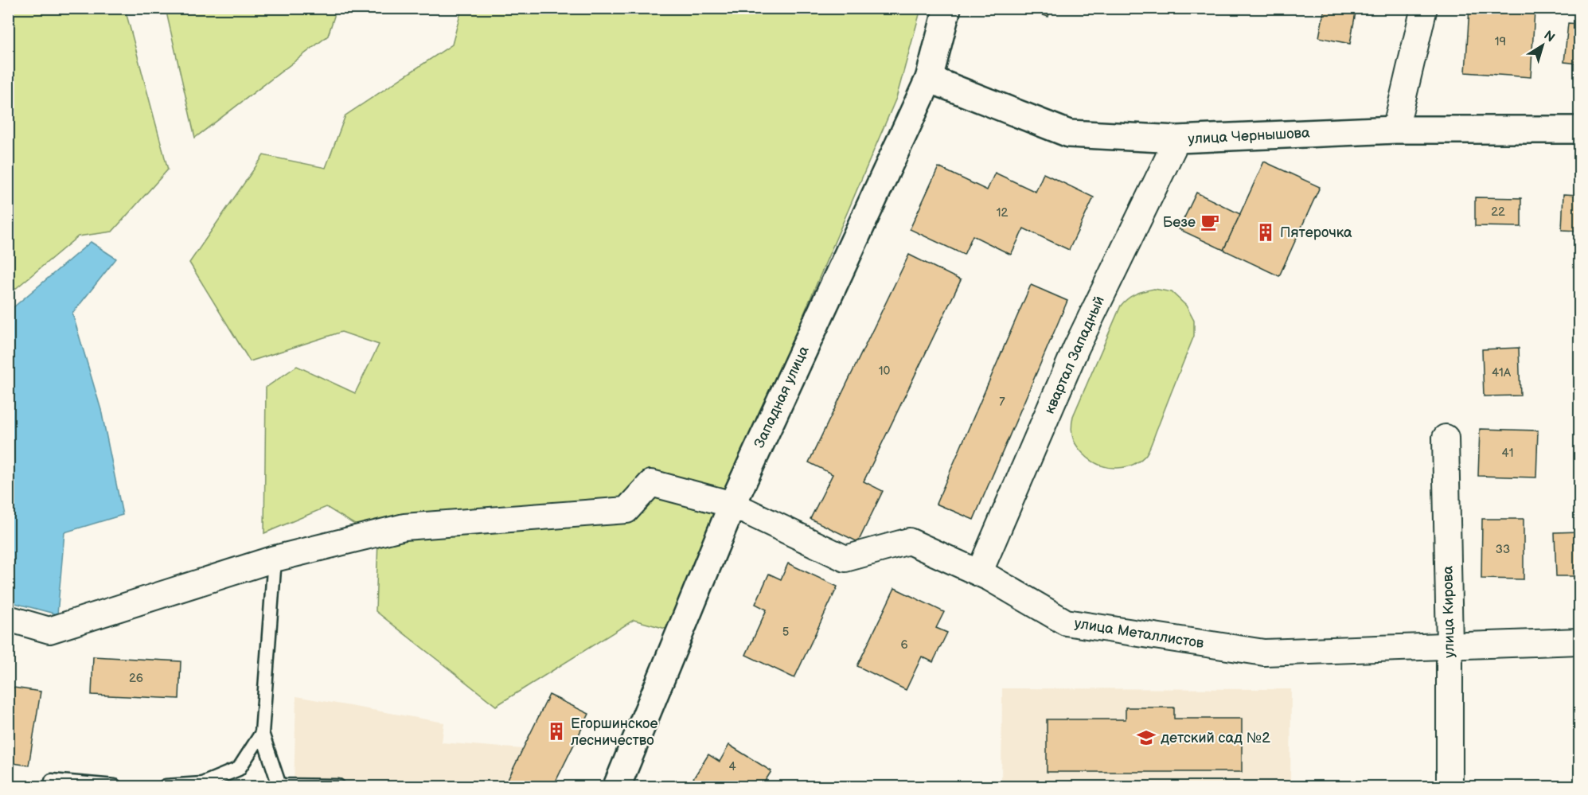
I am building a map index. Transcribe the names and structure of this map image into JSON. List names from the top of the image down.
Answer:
{
  "streets": {
    "street": [
      "улица Чернышова",
      "квартал Западный",
      "Западная улица",
      "улица Кирова",
      "улица Металлистов"
    ]
  },
  "crossings": [
    ["улица Чернышова", "квартал Западный"],
    ["улица Чернышова", "Западная улица"],
    ["квартал Западный", "улица Металлистов"],
    ["Западная улица", "улица Металлистов"],
    ["улица Кирова", "улица Металлистов"]
  ],
  "places": {
    "cafe": ["Безе"],
    "building": ["Пятерочка", "Егоршинское лесничество"],
    "school or university": ["детский сад №2"]
  },
  "house_numbers": [
    "19",
    "22",
    "12",
    "10",
    "41А",
    "7",
    "41",
    "33",
    "5",
    "6",
    "26",
    "4"
  ],
  "north": "top right"
}
